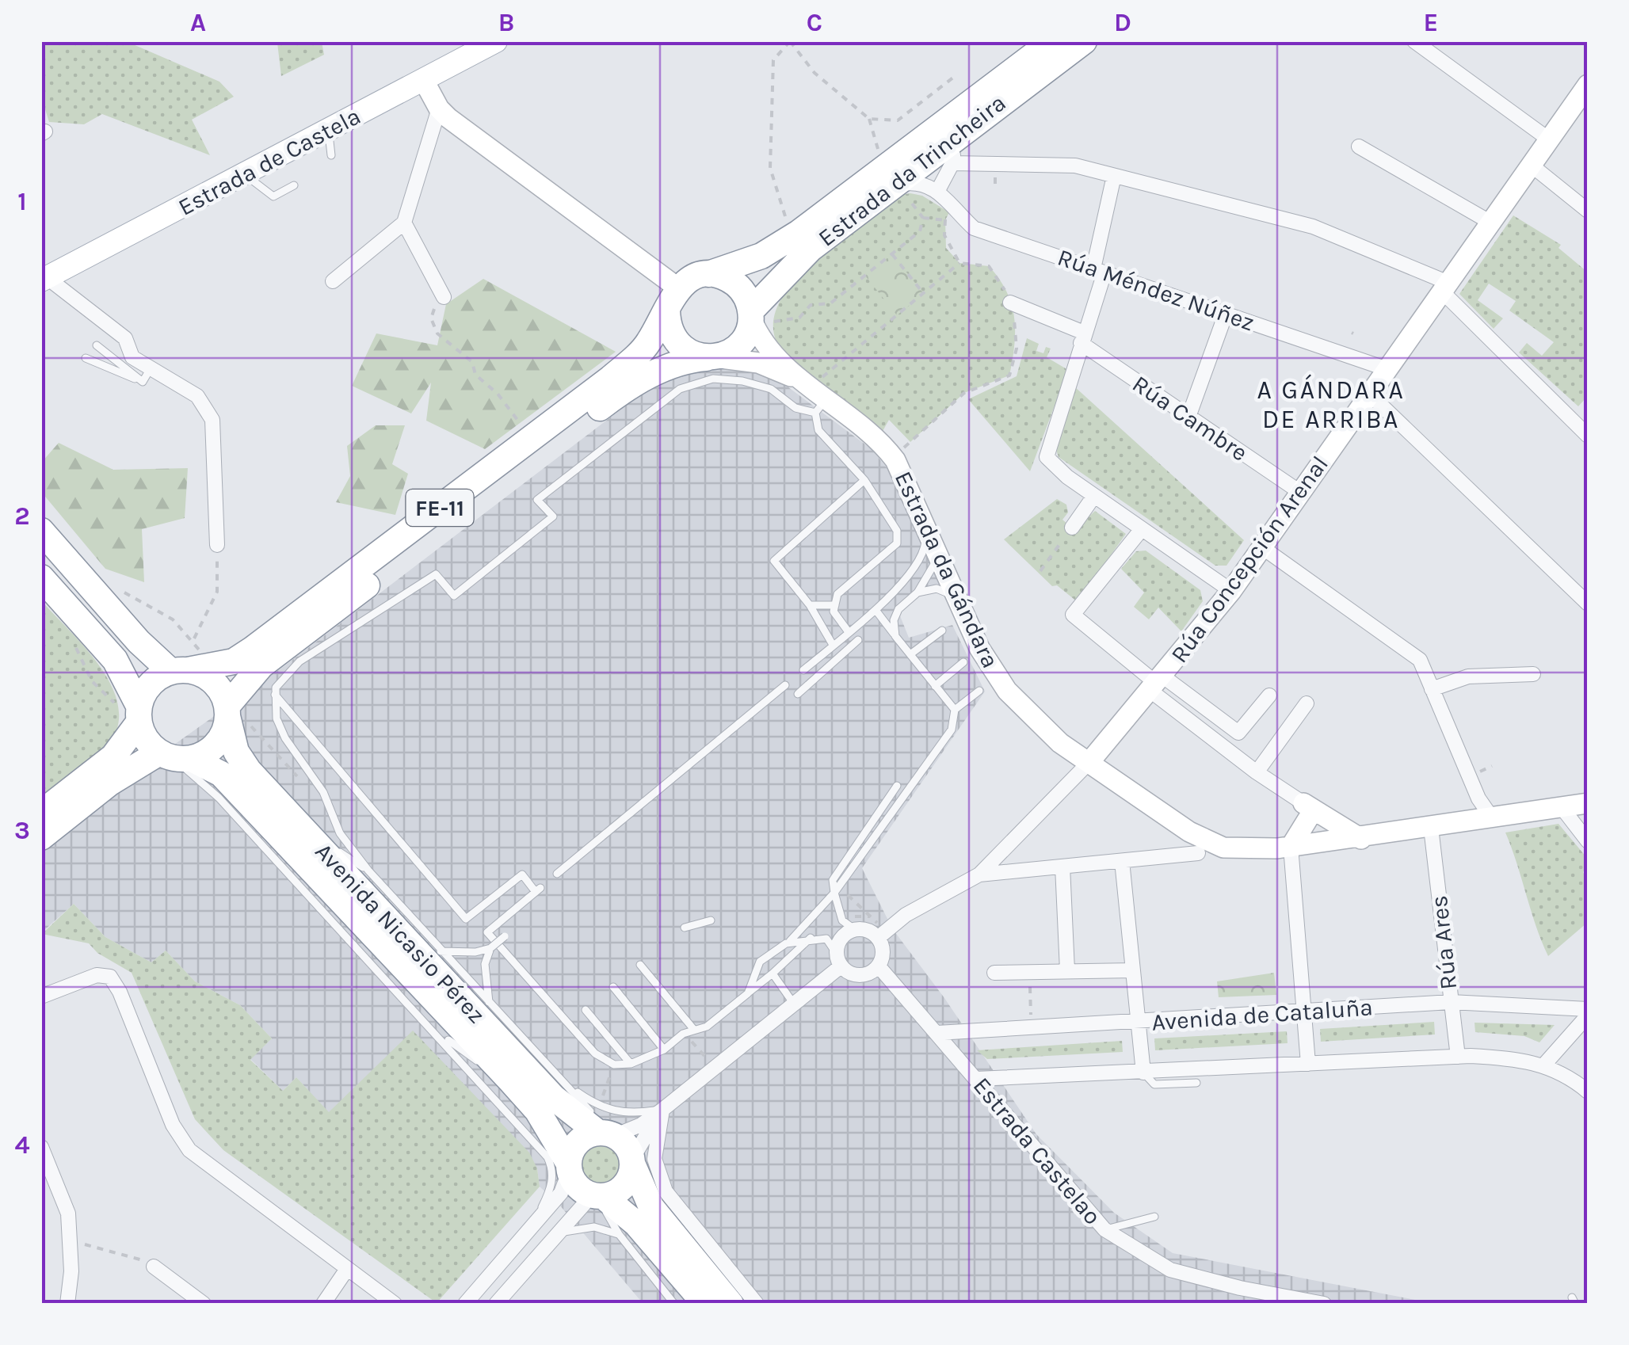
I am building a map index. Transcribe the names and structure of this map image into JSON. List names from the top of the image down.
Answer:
{
  "streets": {
    "highway": ["Estrada da Trincheira", "FE-11", "Avenida Nicasio Pérez"],
    "main road": ["Estrada de Castela"],
    "street": [
      "Rúa Méndez Núñez",
      "Rúa Cambre",
      "Rúa Concepción Arenal",
      "Estrada da Gándara",
      "Rúa Ares",
      "Avenida de Cataluña",
      "Estrada Castelao"
    ]
  },
  "crossings": [
    ["Estrada da Trincheira", "FE-11"],
    ["Rúa Méndez Núñez", "Rúa Concepción Arenal"],
    ["Rúa Cambre", "Rúa Concepción Arenal"],
    ["FE-11", "Avenida Nicasio Pérez"],
    ["Rúa Concepción Arenal", "Estrada da Gándara"],
    ["Rúa Concepción Arenal", "Estrada Castelao"],
    ["Estrada da Gándara", "Rúa Ares"],
    ["Rúa Ares", "Avenida de Cataluña"],
    ["Avenida de Cataluña", "Estrada Castelao"]
  ],
  "districts": ["A GÁNDARA DE ARRIBA"],
  "grid": {
    "columns": [
      "A",
      "B",
      "C",
      "D",
      "E"
    ],
    "rows": [
      "1",
      "2",
      "3",
      "4"
    ]
  }
}
